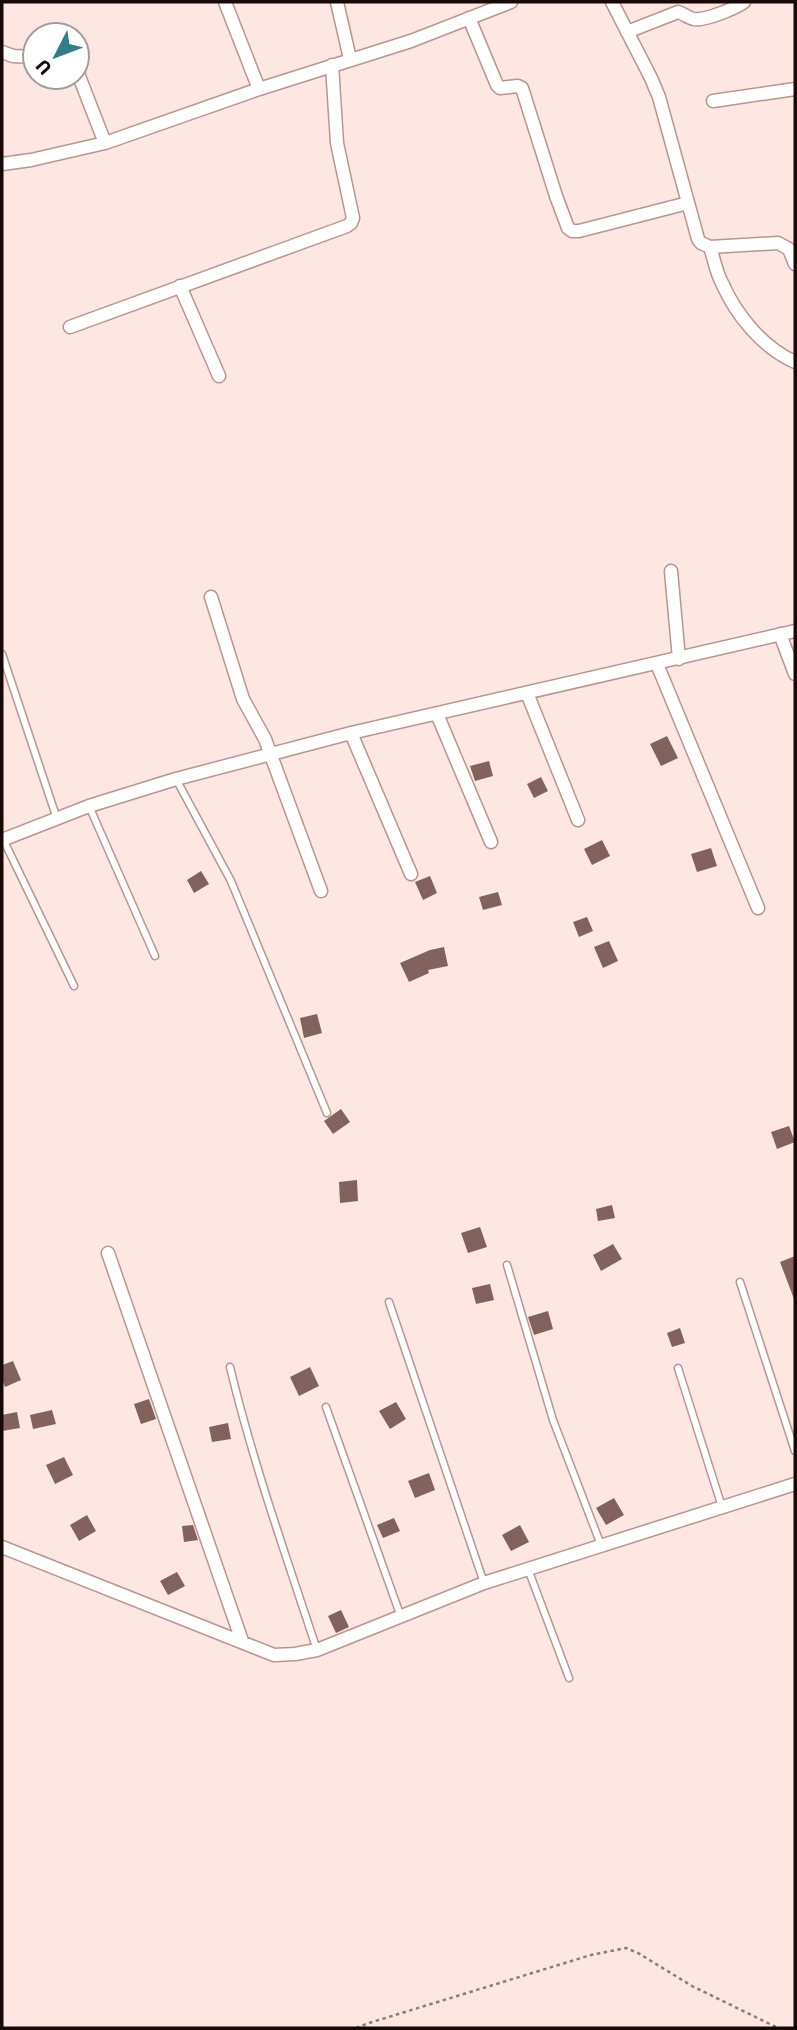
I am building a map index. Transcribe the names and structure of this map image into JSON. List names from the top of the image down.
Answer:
{
  "north": "bottom left"
}
